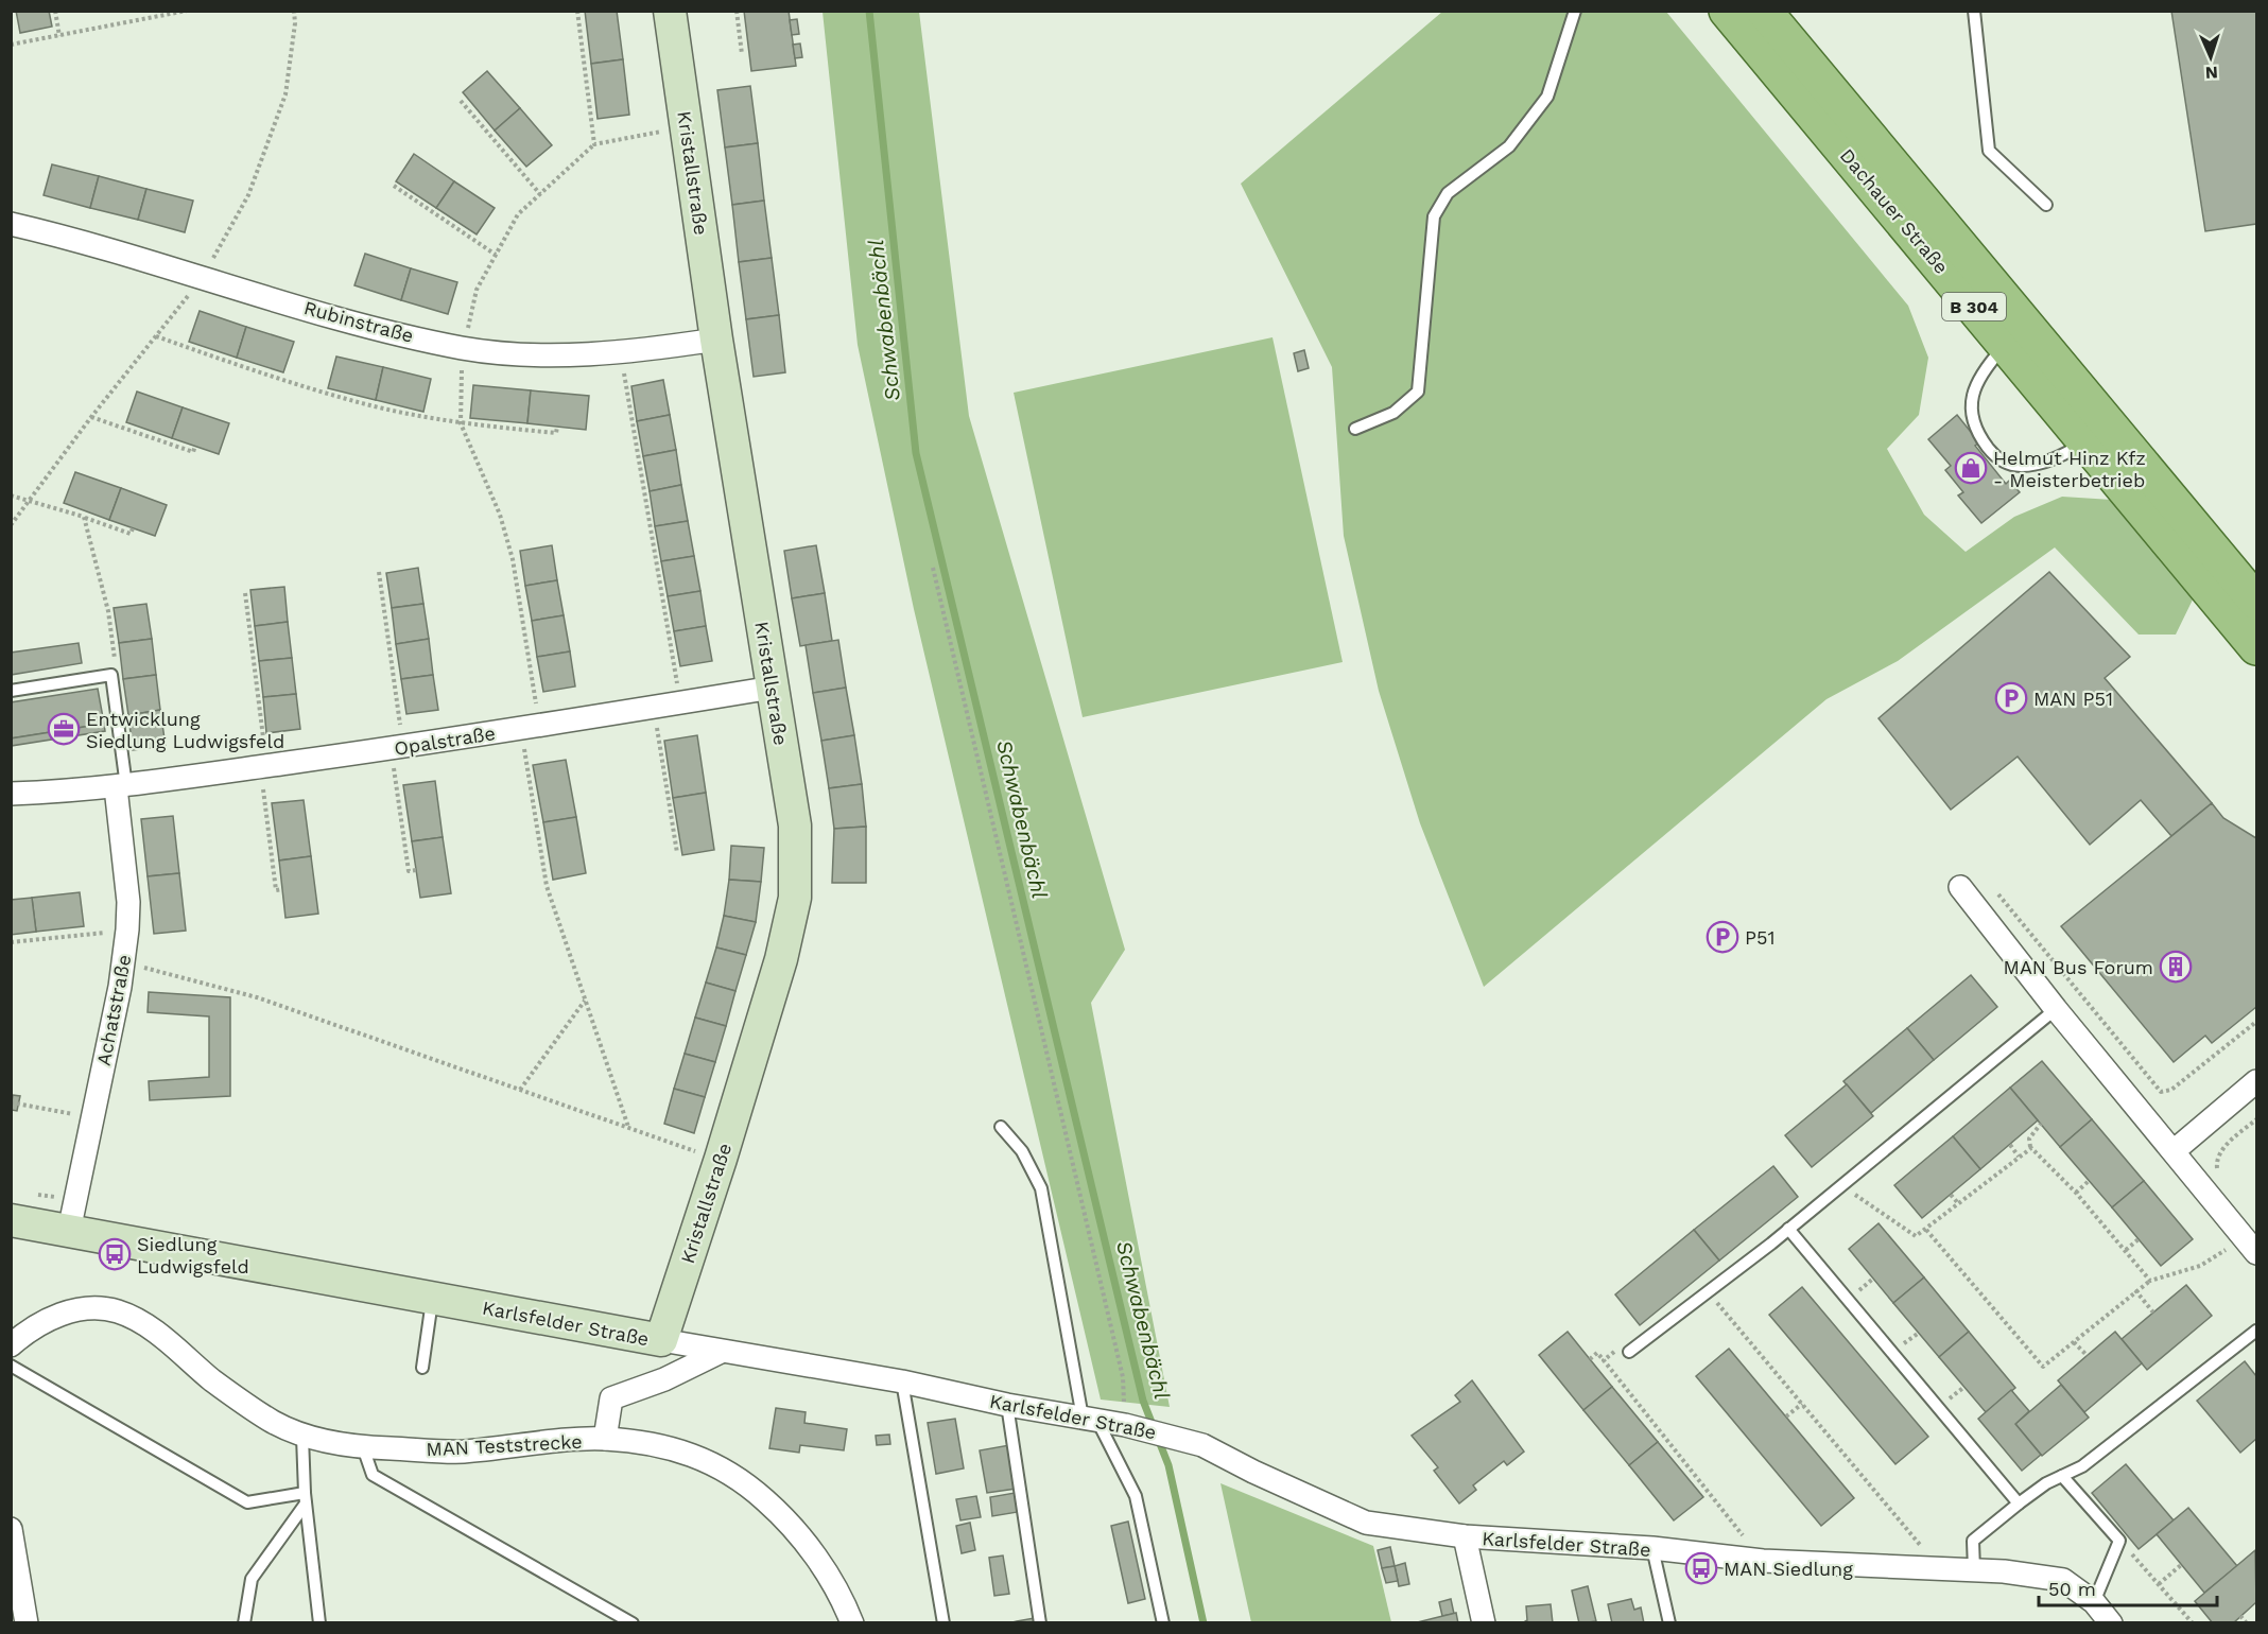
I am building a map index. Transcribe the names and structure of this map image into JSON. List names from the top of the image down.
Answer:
{
  "streets": {
    "main road": ["Dachauer Straße", "B 304"],
    "street": [
      "Kristallstraße",
      "Rubinstraße",
      "Opalstraße",
      "Achatstraße",
      "Karlsfelder Straße",
      "MAN Teststrecke"
    ]
  },
  "crossings": [
    ["Kristallstraße", "Rubinstraße"],
    ["Kristallstraße", "Opalstraße"],
    ["Kristallstraße", "Karlsfelder Straße"],
    ["Opalstraße", "Achatstraße"],
    ["Achatstraße", "Karlsfelder Straße"]
  ],
  "water": ["Schwabenbächl"],
  "places": {
    "shop": ["Helmut Hinz Kfz - Meisterbetrieb"],
    "parking": ["MAN P51", "P51"],
    "office": ["Entwicklung Siedlung Ludwigsfeld"],
    "building": ["MAN Bus Forum"],
    "bus stop": ["Siedlung Ludwigsfeld", "MAN Siedlung"]
  },
  "scale_bar": "50 m",
  "north": "bottom"
}
